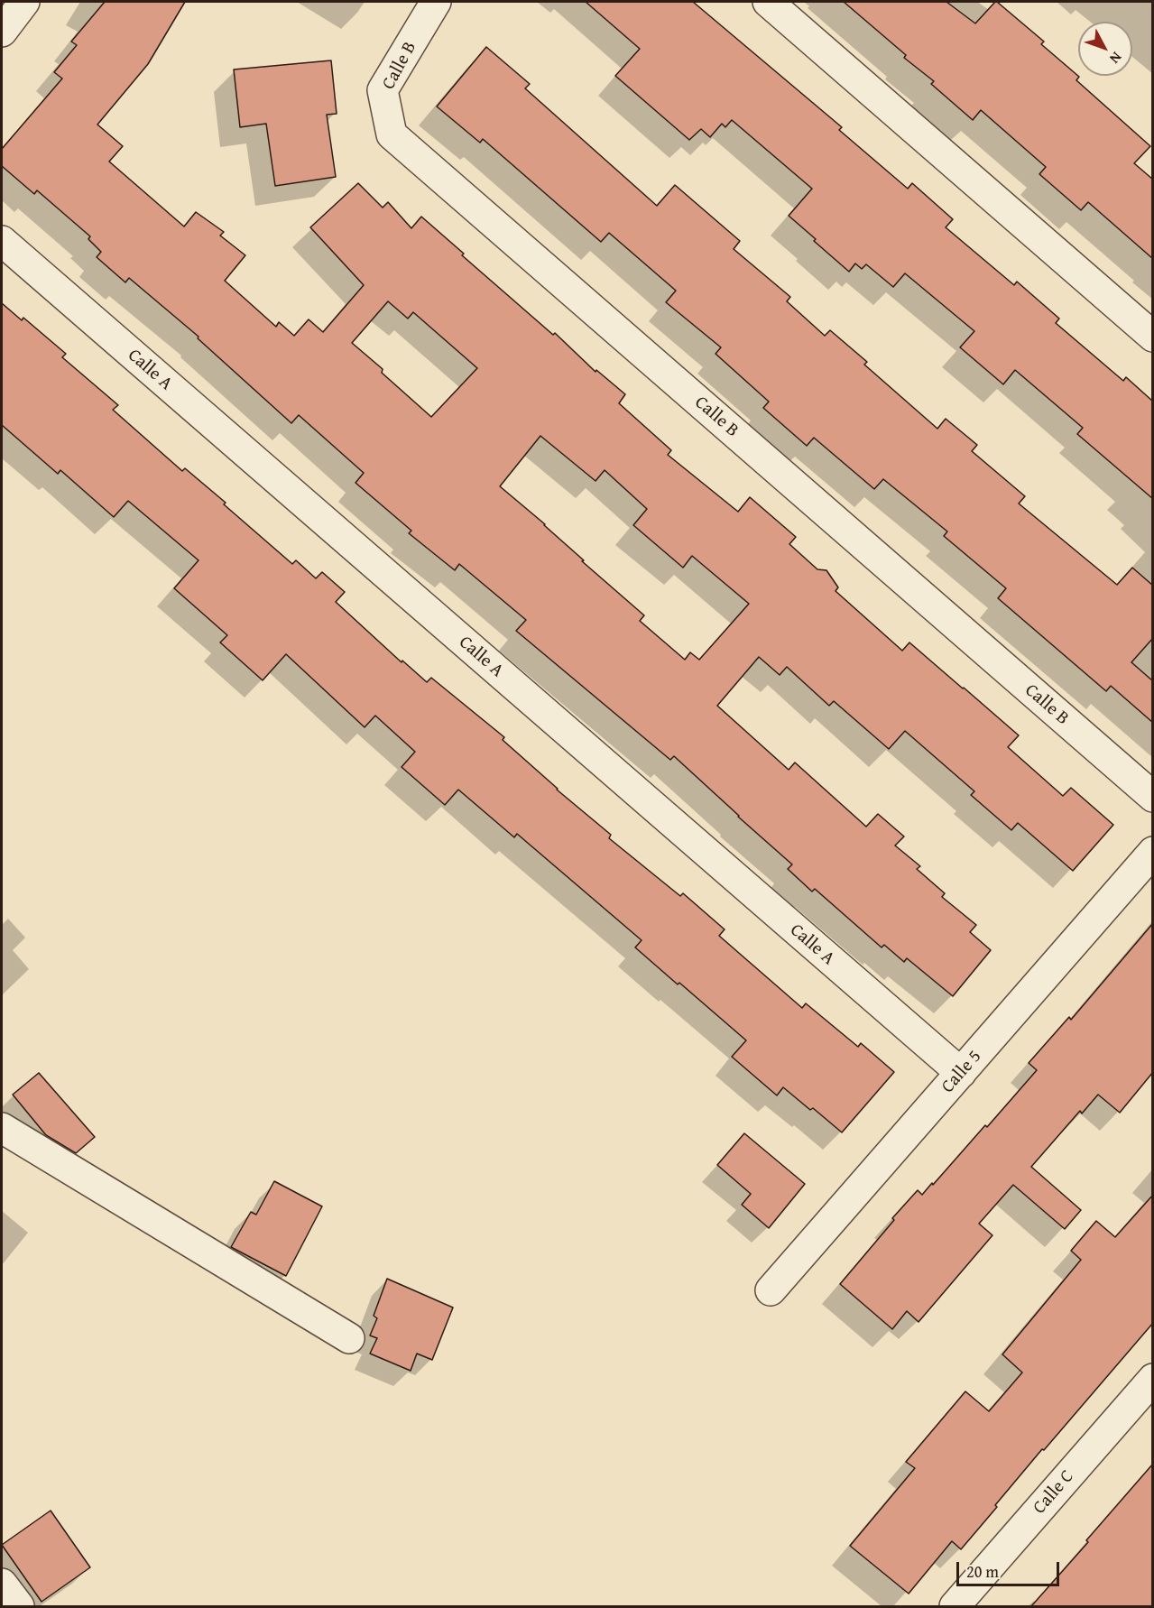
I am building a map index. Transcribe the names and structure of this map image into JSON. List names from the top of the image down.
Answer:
{
  "streets": {
    "street": [
      "Calle B",
      "Calle A",
      "Calle 5",
      "Calle C"
    ]
  },
  "crossings": [
    ["Calle A", "Calle 5"]
  ],
  "scale_bar": "20 m",
  "north": "bottom right"
}
